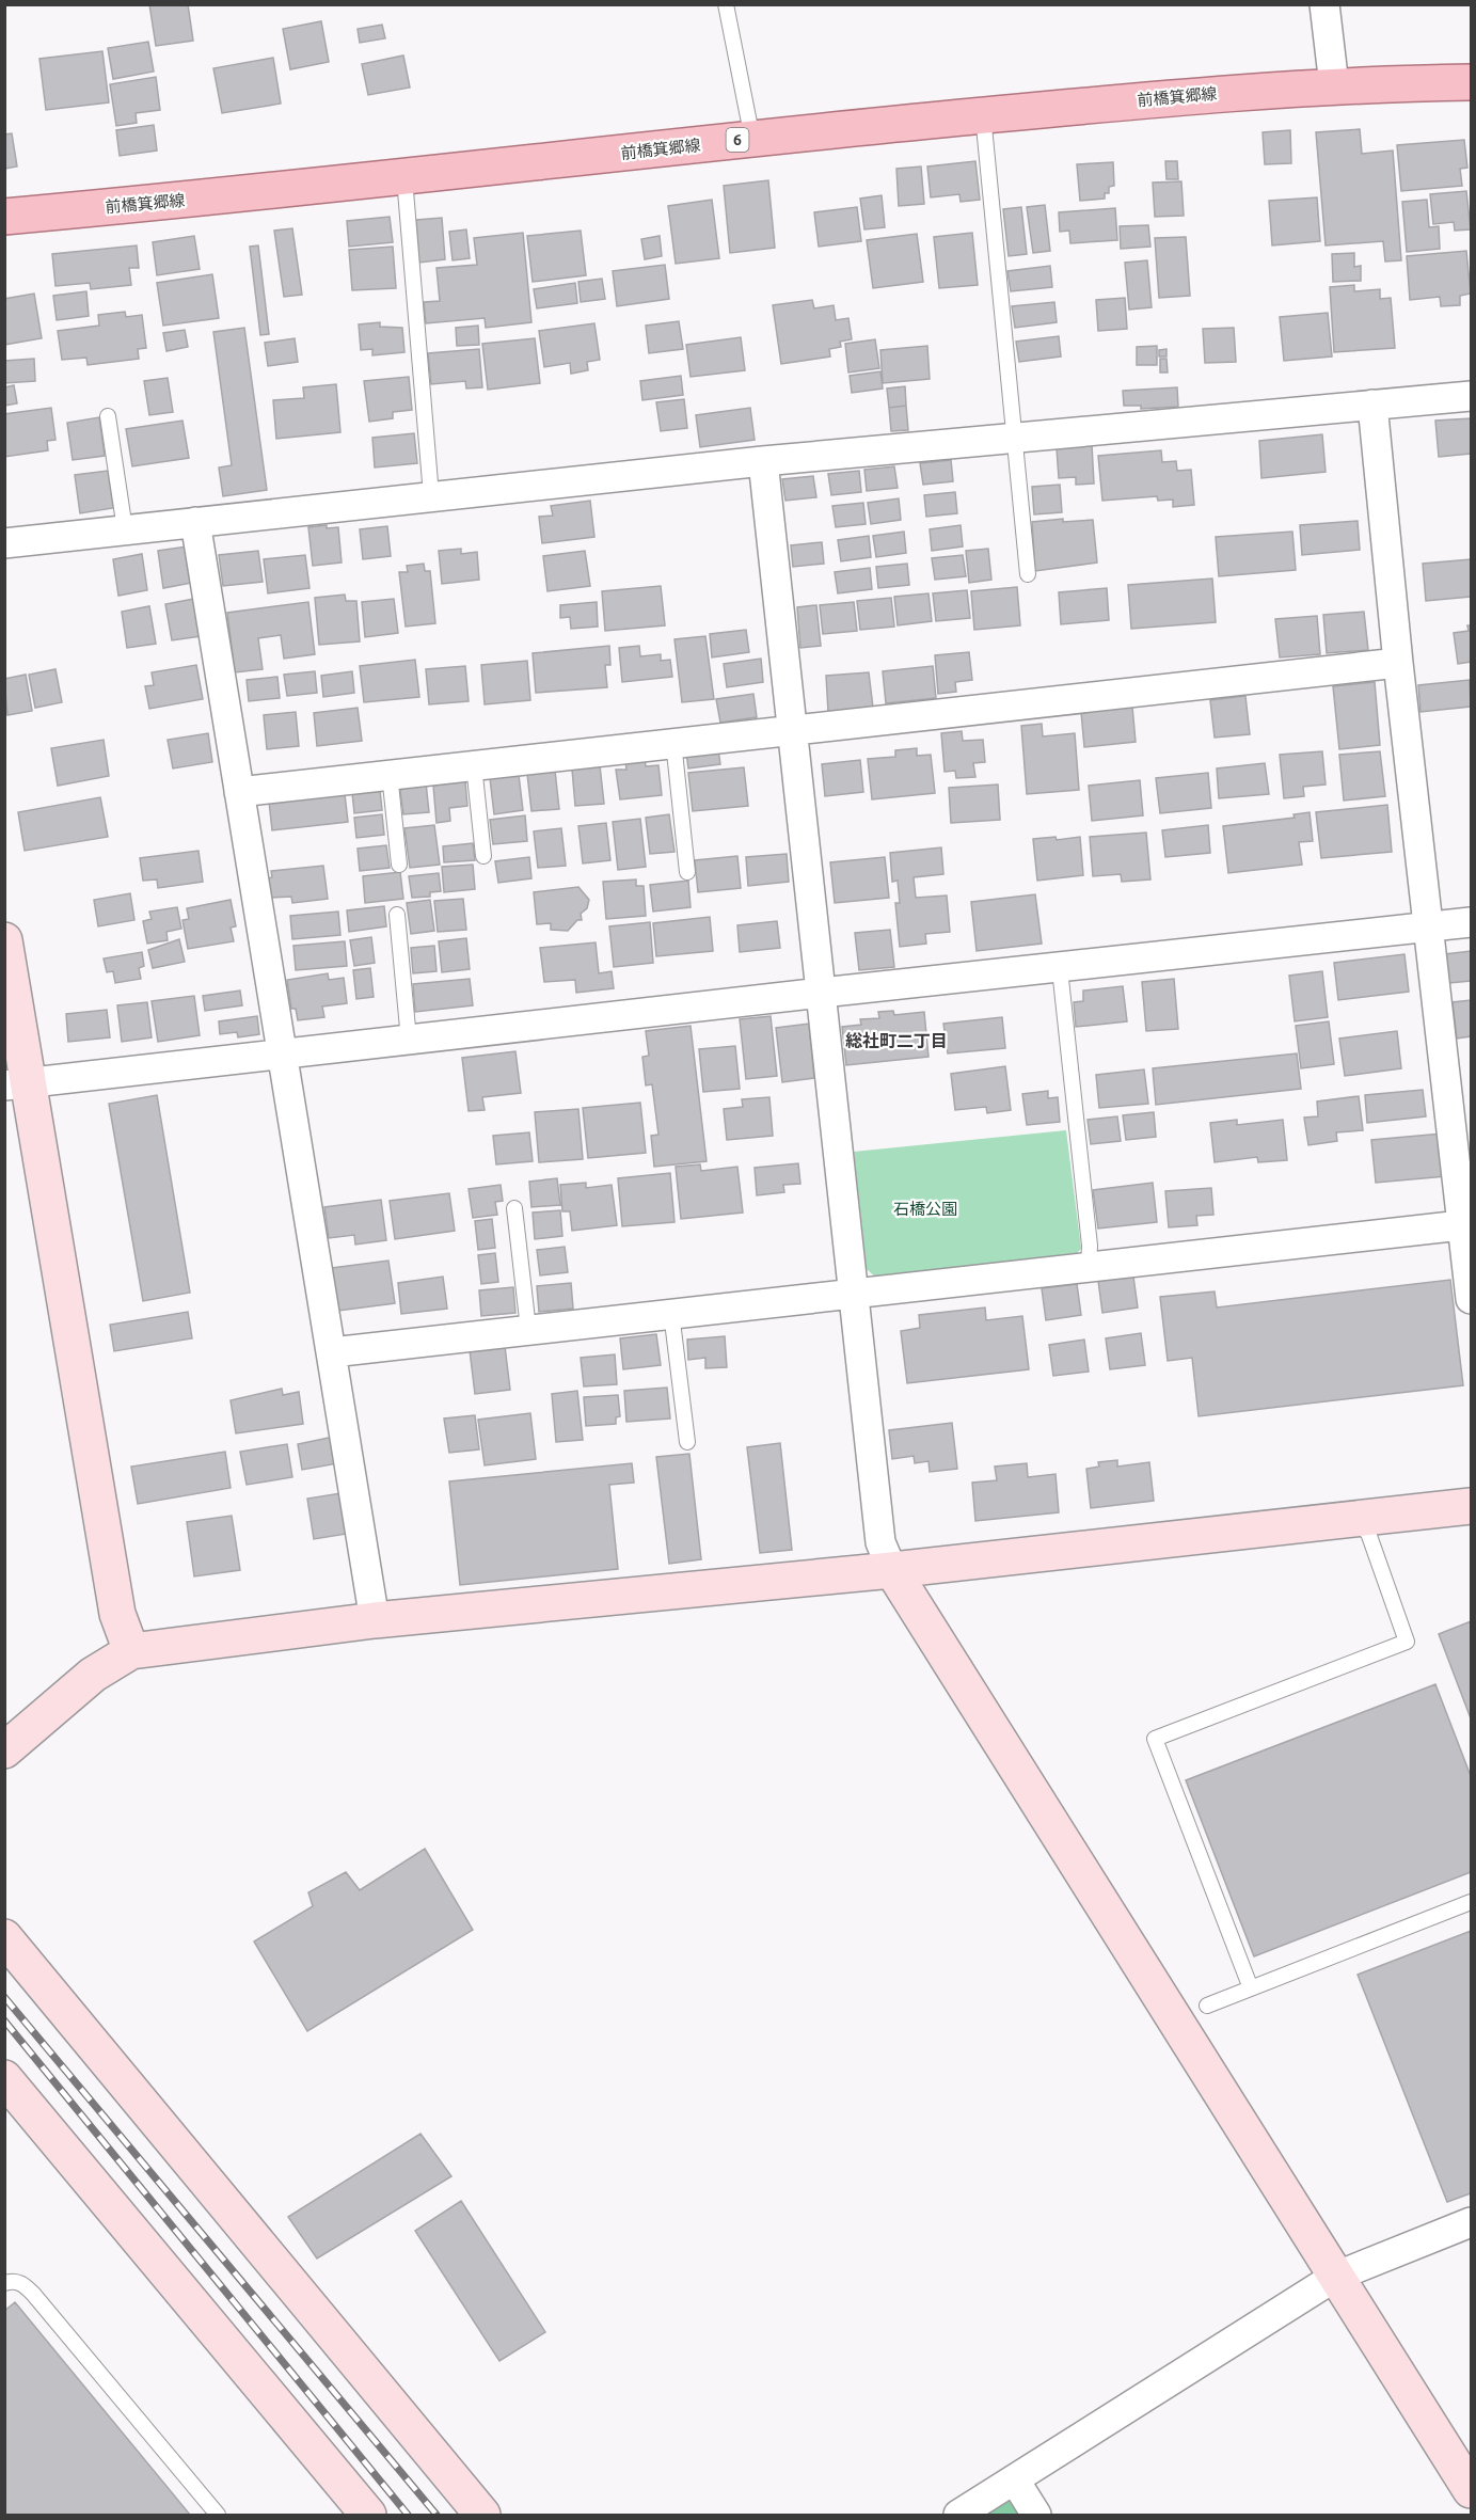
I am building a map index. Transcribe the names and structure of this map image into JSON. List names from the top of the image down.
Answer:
{
  "streets": {
    "main road": ["前橋箕郷線", "6"]
  },
  "districts": ["総社町二丁目"],
  "parks": ["石橋公園"]
}
